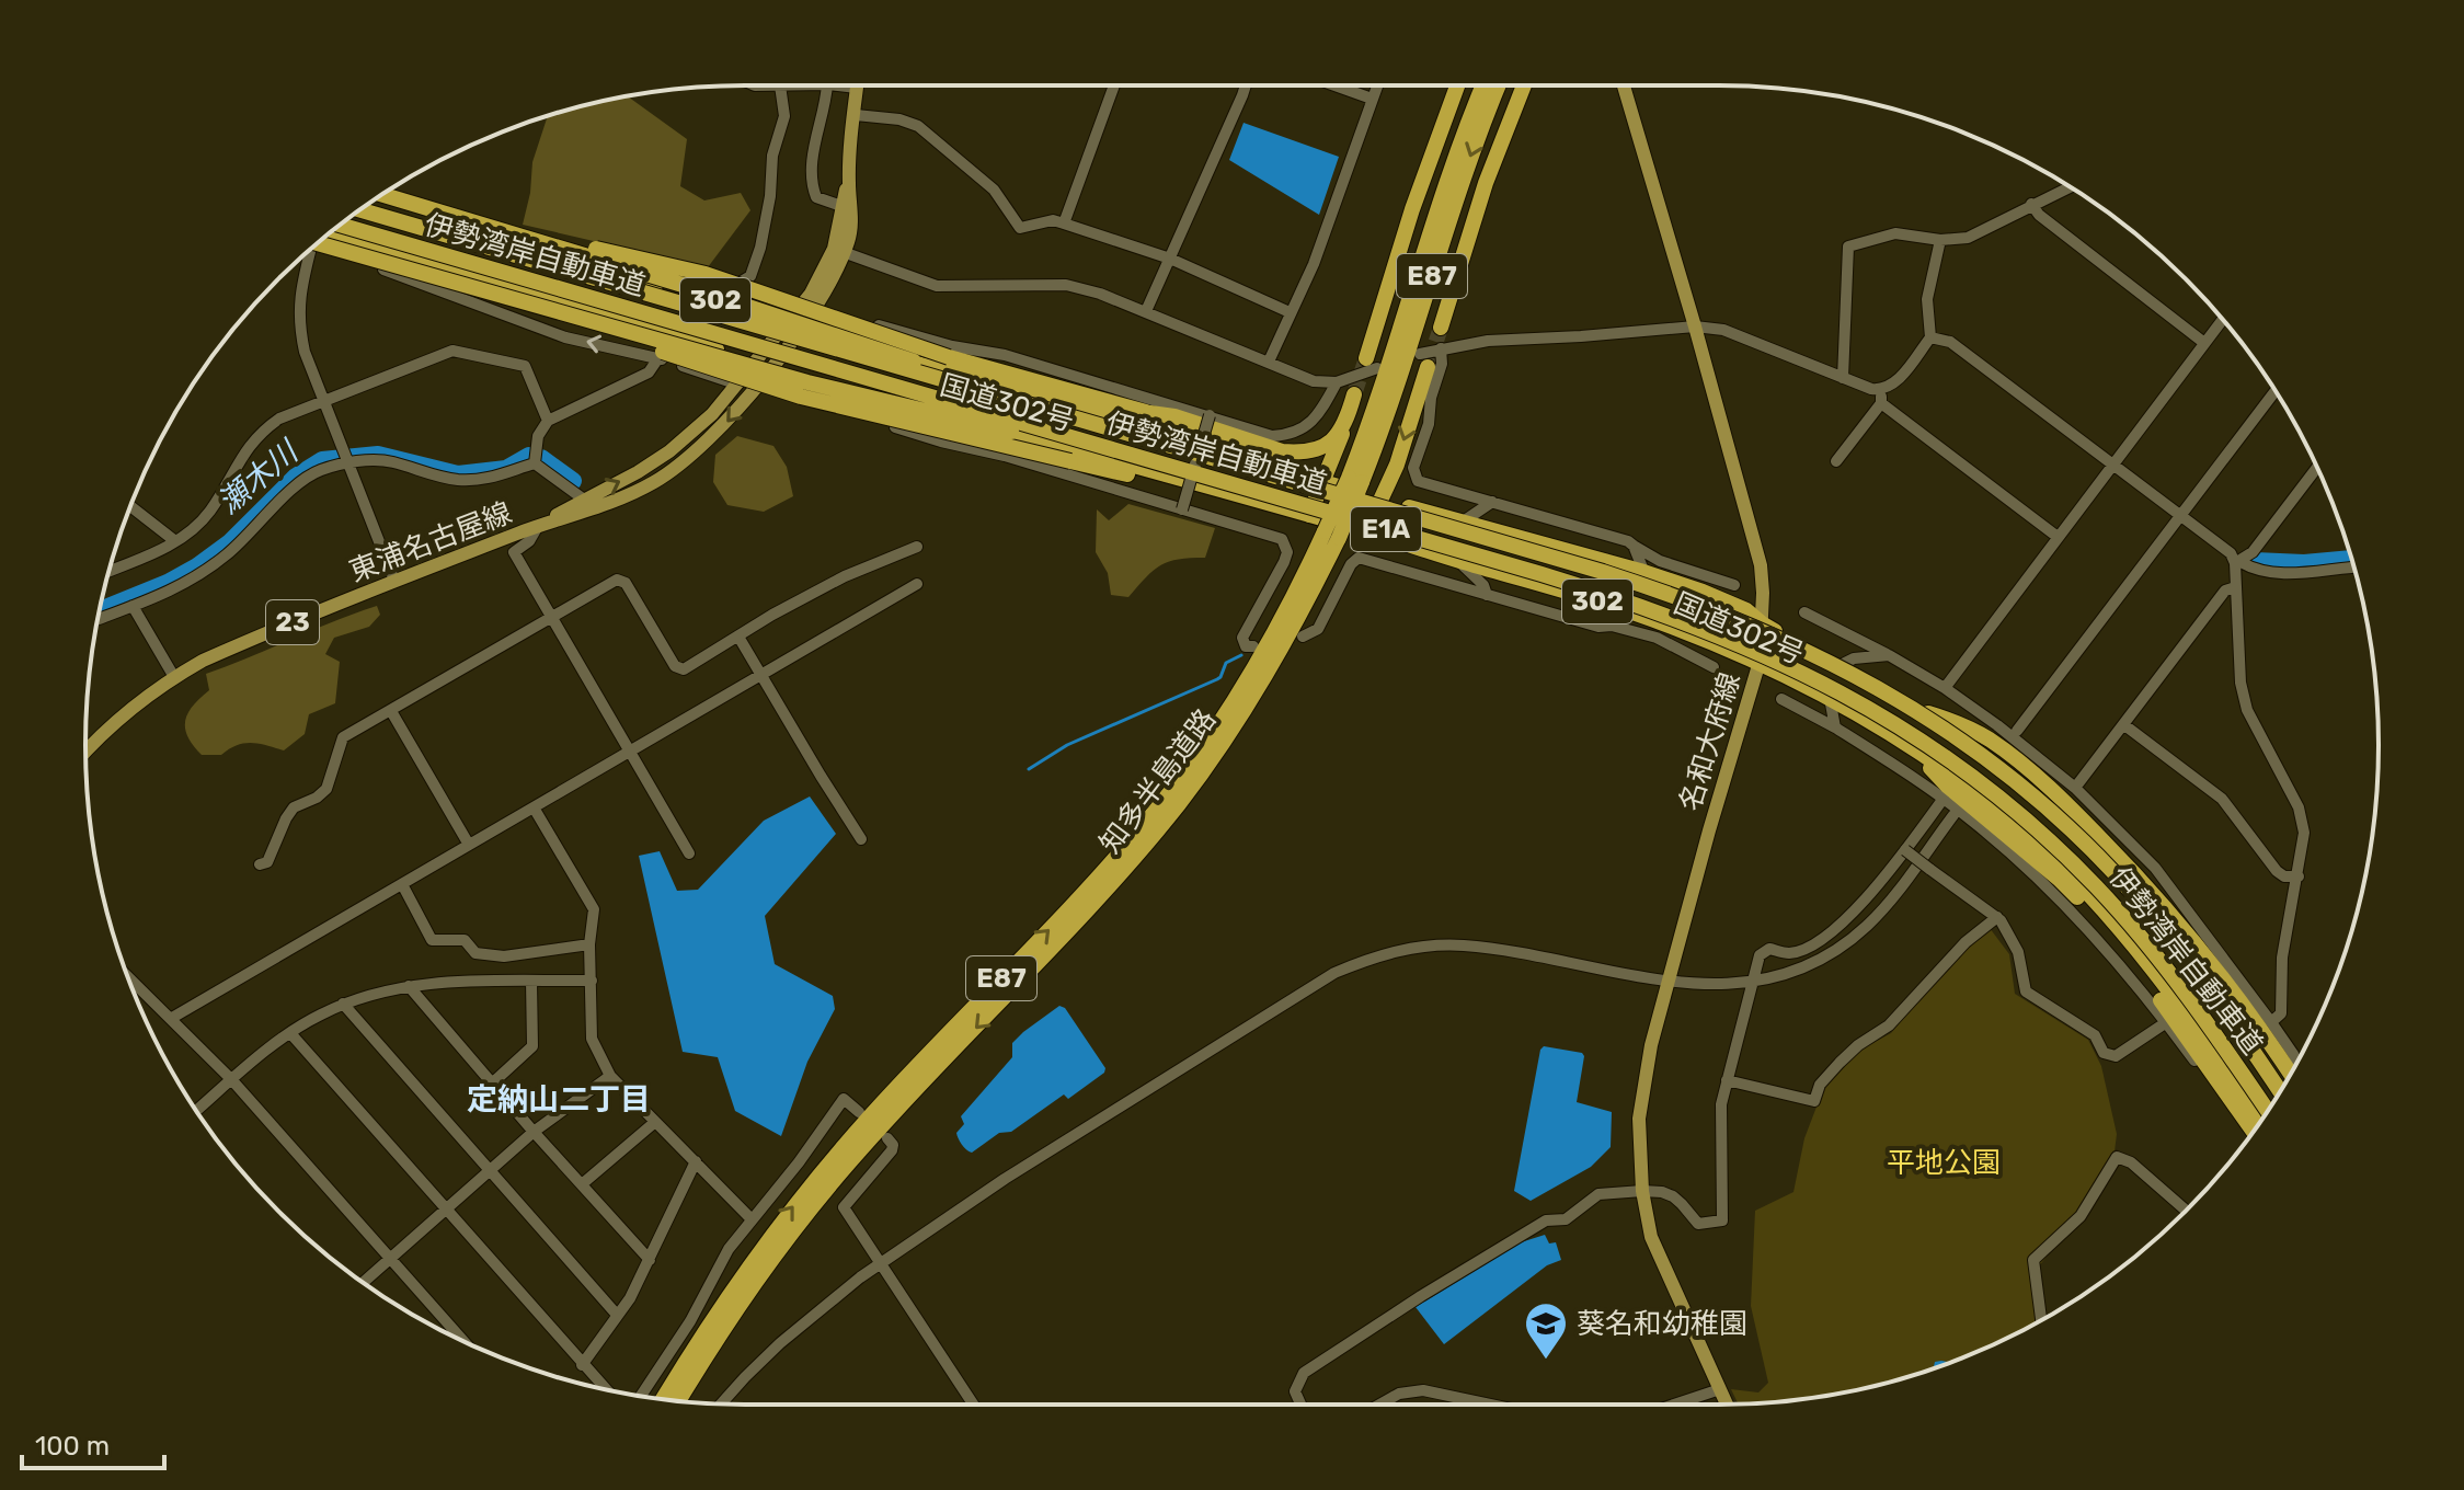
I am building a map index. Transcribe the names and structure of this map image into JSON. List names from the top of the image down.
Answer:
{
  "streets": {
    "highway": [
      "伊勢湾岸自動車道",
      "E87",
      "302",
      "国道302号",
      "E1A",
      "知多半島道路"
    ],
    "main road": ["東浦名古屋線", "23", "名和大府線"]
  },
  "crossings": [
    ["国道302号", "東浦名古屋線"],
    ["国道302号", "名和大府線"]
  ],
  "districts": ["定納山二丁目"],
  "water": ["瀬木川"],
  "parks": ["平地公園"],
  "places": {
    "school or university": ["葵名和幼稚園"]
  },
  "scale_bar": "100 m"
}
